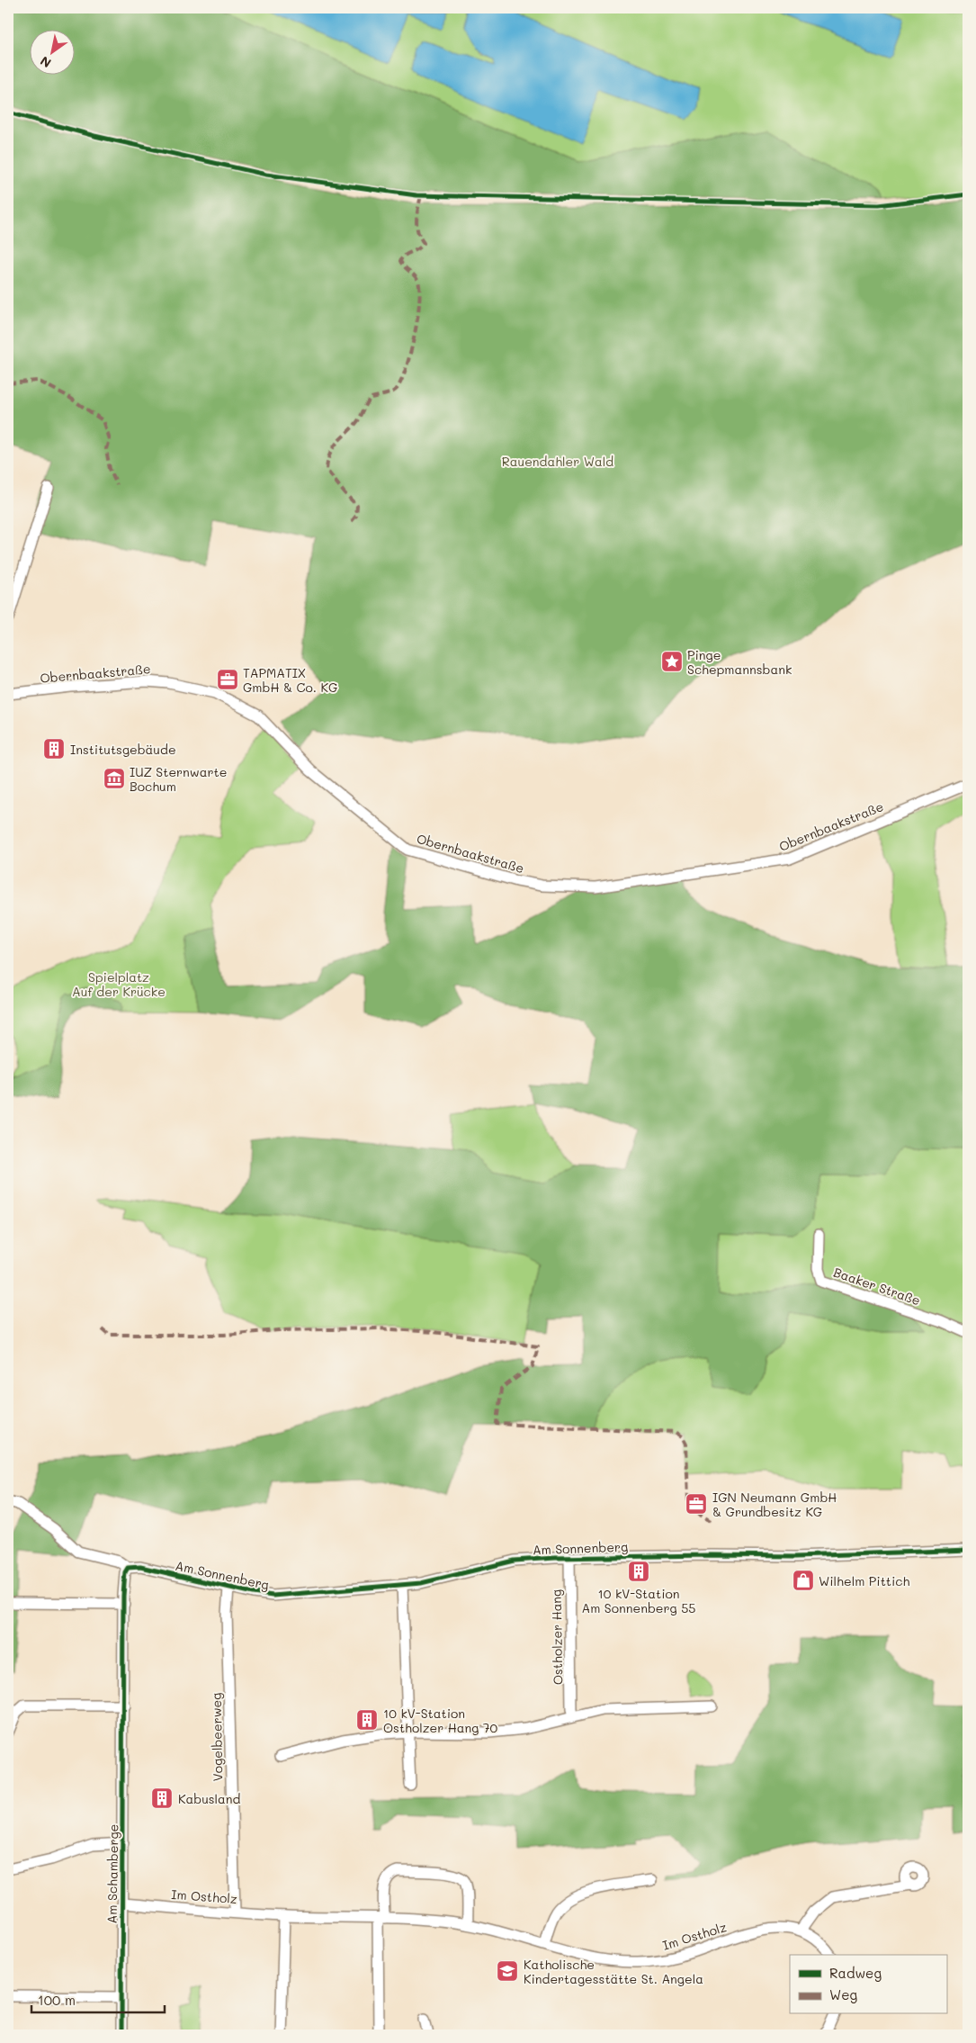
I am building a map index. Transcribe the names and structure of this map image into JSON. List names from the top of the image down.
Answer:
{
  "streets": {
    "street": [
      "Obernbaakstraße",
      "Baaker Straße",
      "Am Sonnenberg",
      "Ostholzer Hang",
      "Vogelbeerweg",
      "Am Schamberge",
      "Im Ostholz"
    ]
  },
  "crossings": [
    ["Am Sonnenberg", "Ostholzer Hang"],
    ["Am Sonnenberg", "Vogelbeerweg"],
    ["Vogelbeerweg", "Im Ostholz"],
    ["Am Schamberge", "Im Ostholz"]
  ],
  "parks": ["Rauendahler Wald", "Spielplatz Auf der Krücke"],
  "places": {
    "place": ["Pinge Schepmannsbank"],
    "office": ["TAPMATIX GmbH & Co. KG", "IGN Neumann GmbH & Grundbesitz KG"],
    "building": [
      "Institutsgebäude",
      "10 kV-Station Am Sonnenberg 55",
      "10 kV-Station Ostholzer Hang 70",
      "Kabusland"
    ],
    "museum": ["IUZ Sternwarte Bochum"],
    "shop": ["Wilhelm Pittich"],
    "school or university": ["Katholische Kindertagesstätte St. Angela"]
  },
  "legend": ["Radweg", "Weg"],
  "scale_bar": "100 m",
  "north": "bottom left"
}
